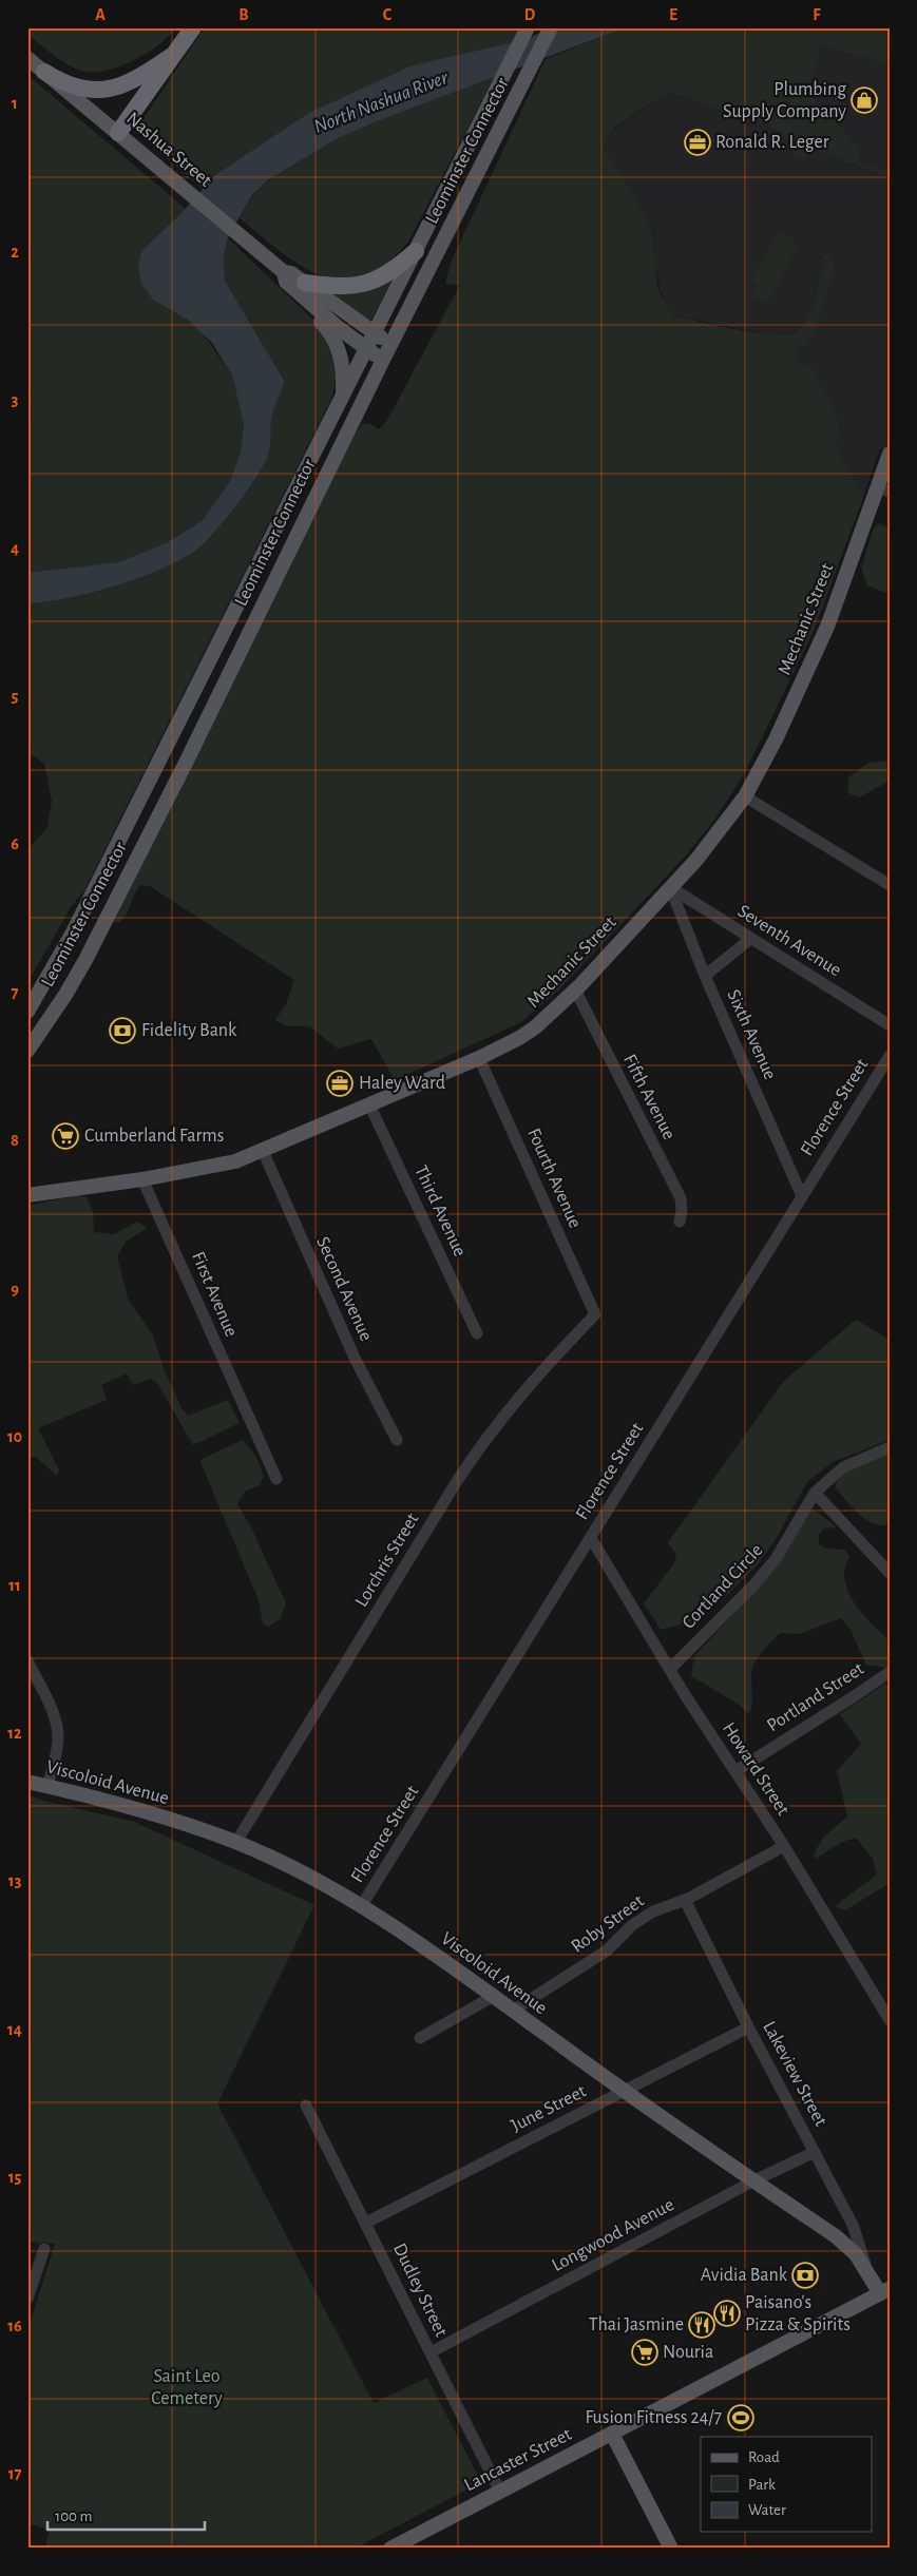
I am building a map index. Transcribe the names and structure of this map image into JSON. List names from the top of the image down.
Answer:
{
  "streets": {
    "main road": [
      "Nashua Street",
      "Leominster Connector",
      "Mechanic Street",
      "Viscoloid Avenue",
      "Lancaster Street"
    ],
    "street": [
      "Seventh Avenue",
      "Sixth Avenue",
      "Fifth Avenue",
      "Florence Street",
      "Fourth Avenue",
      "Third Avenue",
      "Second Avenue",
      "First Avenue",
      "Lorchris Street",
      "Cortland Circle",
      "Portland Street",
      "Howard Street",
      "Roby Street",
      "Lakeview Street",
      "June Street",
      "Longwood Avenue",
      "Dudley Street"
    ]
  },
  "crossings": [
    ["Nashua Street", "Leominster Connector"],
    ["Mechanic Street", "Seventh Avenue"],
    ["Mechanic Street", "Sixth Avenue"],
    ["Mechanic Street", "Fifth Avenue"],
    ["Mechanic Street", "Fourth Avenue"],
    ["Mechanic Street", "Third Avenue"],
    ["Mechanic Street", "Second Avenue"],
    ["Mechanic Street", "First Avenue"],
    ["Seventh Avenue", "Sixth Avenue"],
    ["Sixth Avenue", "Florence Street"],
    ["Florence Street", "Howard Street"],
    ["Florence Street", "Viscoloid Avenue"],
    ["Fourth Avenue", "Lorchris Street"],
    ["Lorchris Street", "Viscoloid Avenue"],
    ["Cortland Circle", "Howard Street"],
    ["Portland Street", "Howard Street"],
    ["Howard Street", "Roby Street"],
    ["Viscoloid Avenue", "Roby Street"],
    ["Viscoloid Avenue", "Lakeview Street"],
    ["Viscoloid Avenue", "June Street"],
    ["Viscoloid Avenue", "Longwood Avenue"],
    ["Viscoloid Avenue", "Lancaster Street"],
    ["Roby Street", "Lakeview Street"],
    ["Lakeview Street", "June Street"],
    ["Lakeview Street", "Longwood Avenue"],
    ["June Street", "Dudley Street"],
    ["Longwood Avenue", "Dudley Street"],
    ["Dudley Street", "Lancaster Street"]
  ],
  "water": ["North Nashua River"],
  "parks": ["Saint Leo Cemetery"],
  "places": {
    "shop": ["Plumbing Supply Company"],
    "office": ["Ronald R. Leger", "Haley Ward"],
    "bank": ["Fidelity Bank", "Avidia Bank"],
    "supermarket": ["Cumberland Farms", "Nouria"],
    "restaurant": ["Paisano's Pizza & Spirits", "Thai Jasmine"],
    "sports": ["Fusion Fitness 24/7"]
  },
  "legend": ["Road", "Park", "Water"],
  "scale_bar": "100 m",
  "grid": {
    "columns": [
      "A",
      "B",
      "C",
      "D",
      "E",
      "F"
    ],
    "rows": [
      "1",
      "2",
      "3",
      "4",
      "5",
      "6",
      "7",
      "8",
      "9",
      "10",
      "11",
      "12",
      "13",
      "14",
      "15",
      "16",
      "17"
    ]
  }
}
